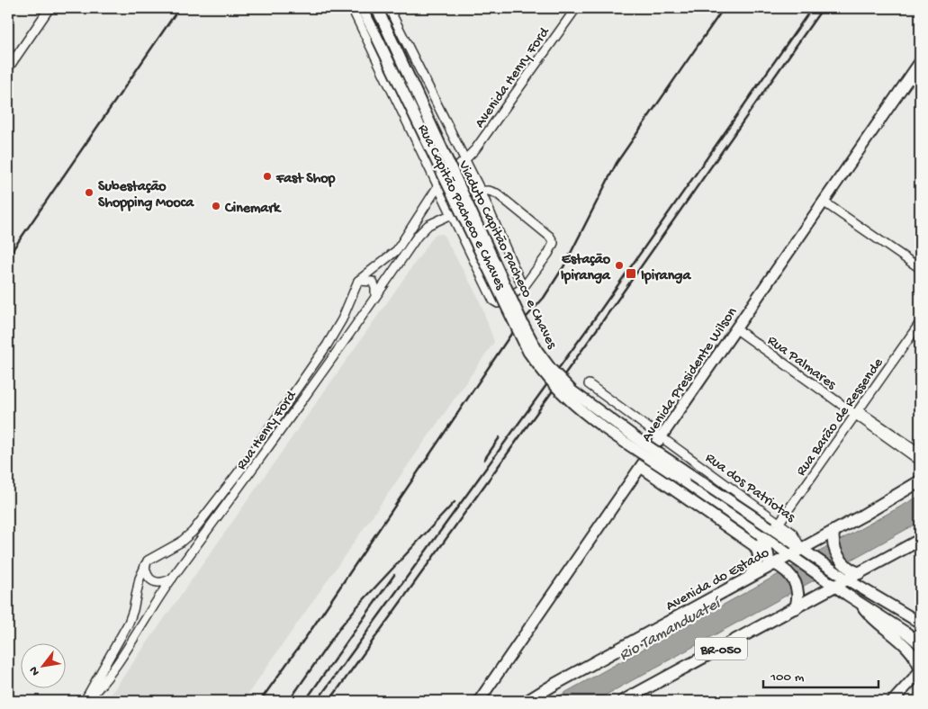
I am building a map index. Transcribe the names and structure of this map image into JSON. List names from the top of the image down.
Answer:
{
  "streets": {
    "highway": ["Avenida do Estado", "BR-050"],
    "main road": ["Viaduto Capitão Pacheco e Chaves", "Avenida Presidente Wilson"],
    "street": [
      "Avenida Henry Ford",
      "Rua Capitão Pacheco e Chaves",
      "Rua Palmares",
      "Rua Barão de Ressende",
      "Rua Henry Ford",
      "Rua dos Patriotas"
    ]
  },
  "crossings": [
    ["Avenida Henry Ford", "Rua Capitão Pacheco e Chaves"],
    ["Rua Capitão Pacheco e Chaves", "Rua Henry Ford"],
    ["Viaduto Capitão Pacheco e Chaves", "Rua Barão de Ressende"],
    ["Viaduto Capitão Pacheco e Chaves", "Rua dos Patriotas"],
    ["Viaduto Capitão Pacheco e Chaves", "Avenida do Estado"],
    ["Rua Palmares", "Avenida Presidente Wilson"],
    ["Rua Palmares", "Rua Barão de Ressende"],
    ["Avenida Presidente Wilson", "Rua dos Patriotas"],
    ["Rua Barão de Ressende", "Rua dos Patriotas"]
  ],
  "water": ["Rio Tamanduateí"],
  "places": {
    "other": [
      "Fast Shop",
      "Subestação Shopping Mooca",
      "Cinemark",
      "Estação Ipiranga"
    ],
    "transit": ["Ipiranga"]
  },
  "scale_bar": "100 m",
  "north": "bottom left"
}
